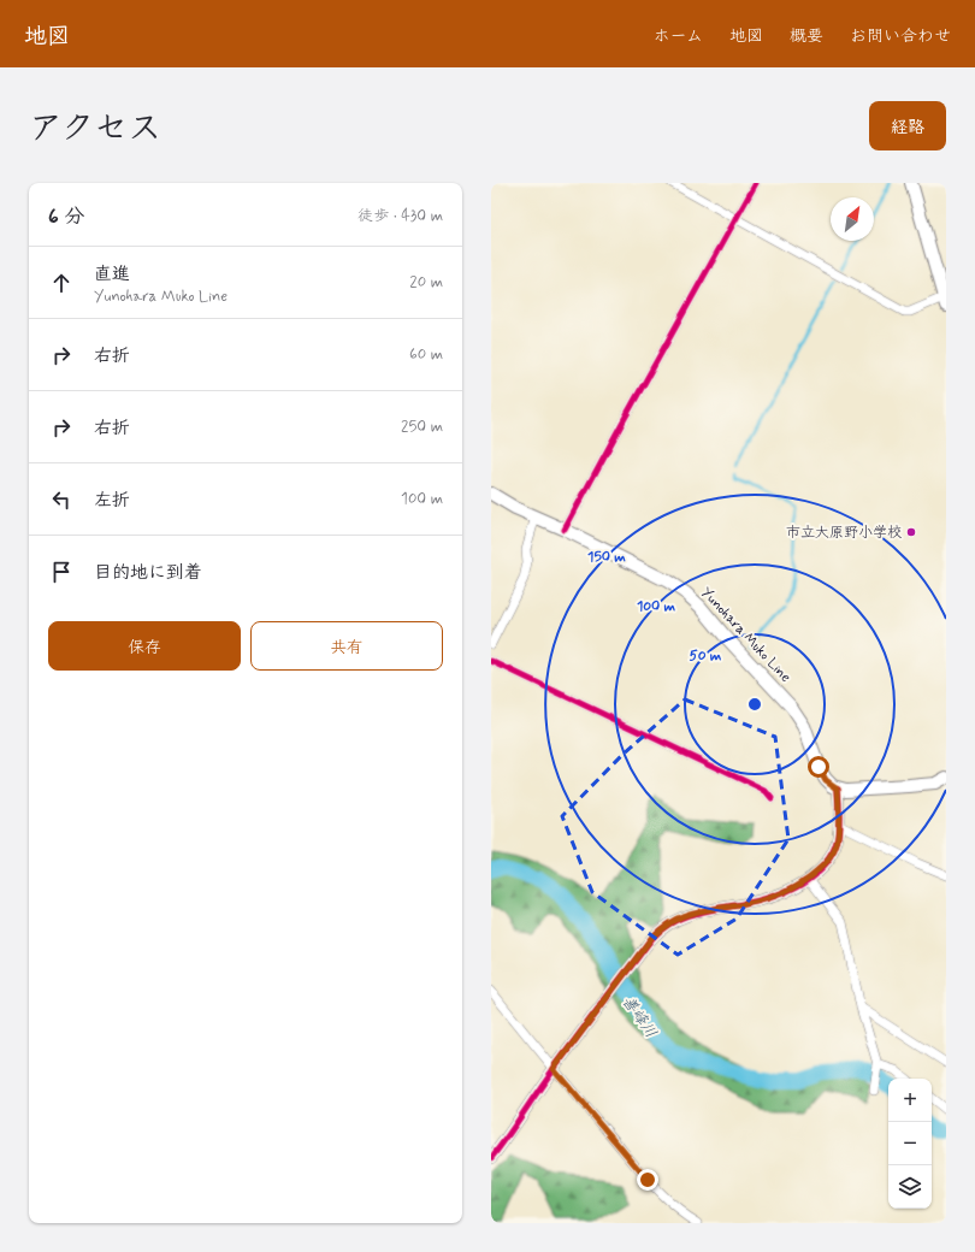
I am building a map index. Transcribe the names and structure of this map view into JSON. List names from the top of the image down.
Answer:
{
  "streets": {
    "main road": ["Yunohara Muko Line"]
  },
  "water": ["善峰川"],
  "places": ["市立大原野小学校"],
  "north": "top right",
  "page": {
    "header": "地図",
    "nav": [
      "ホーム",
      "地図",
      "概要",
      "お問い合わせ"
    ],
    "title": "アクセス",
    "buttons": [
      "経路",
      ["保存", "共有"]
    ],
    "heading": ["6 分", "徒歩 · 430 m"],
    "list": [
      ["直進", "Yunohara Muko Line", "20 m"],
      ["右折", "60 m"],
      ["右折", "250 m"],
      ["左折", "100 m"],
      "目的地に到着"
    ],
    "map_buttons": ["+", "−"]
  },
  "rings": ["150 m", "100 m", "50 m"]
}
